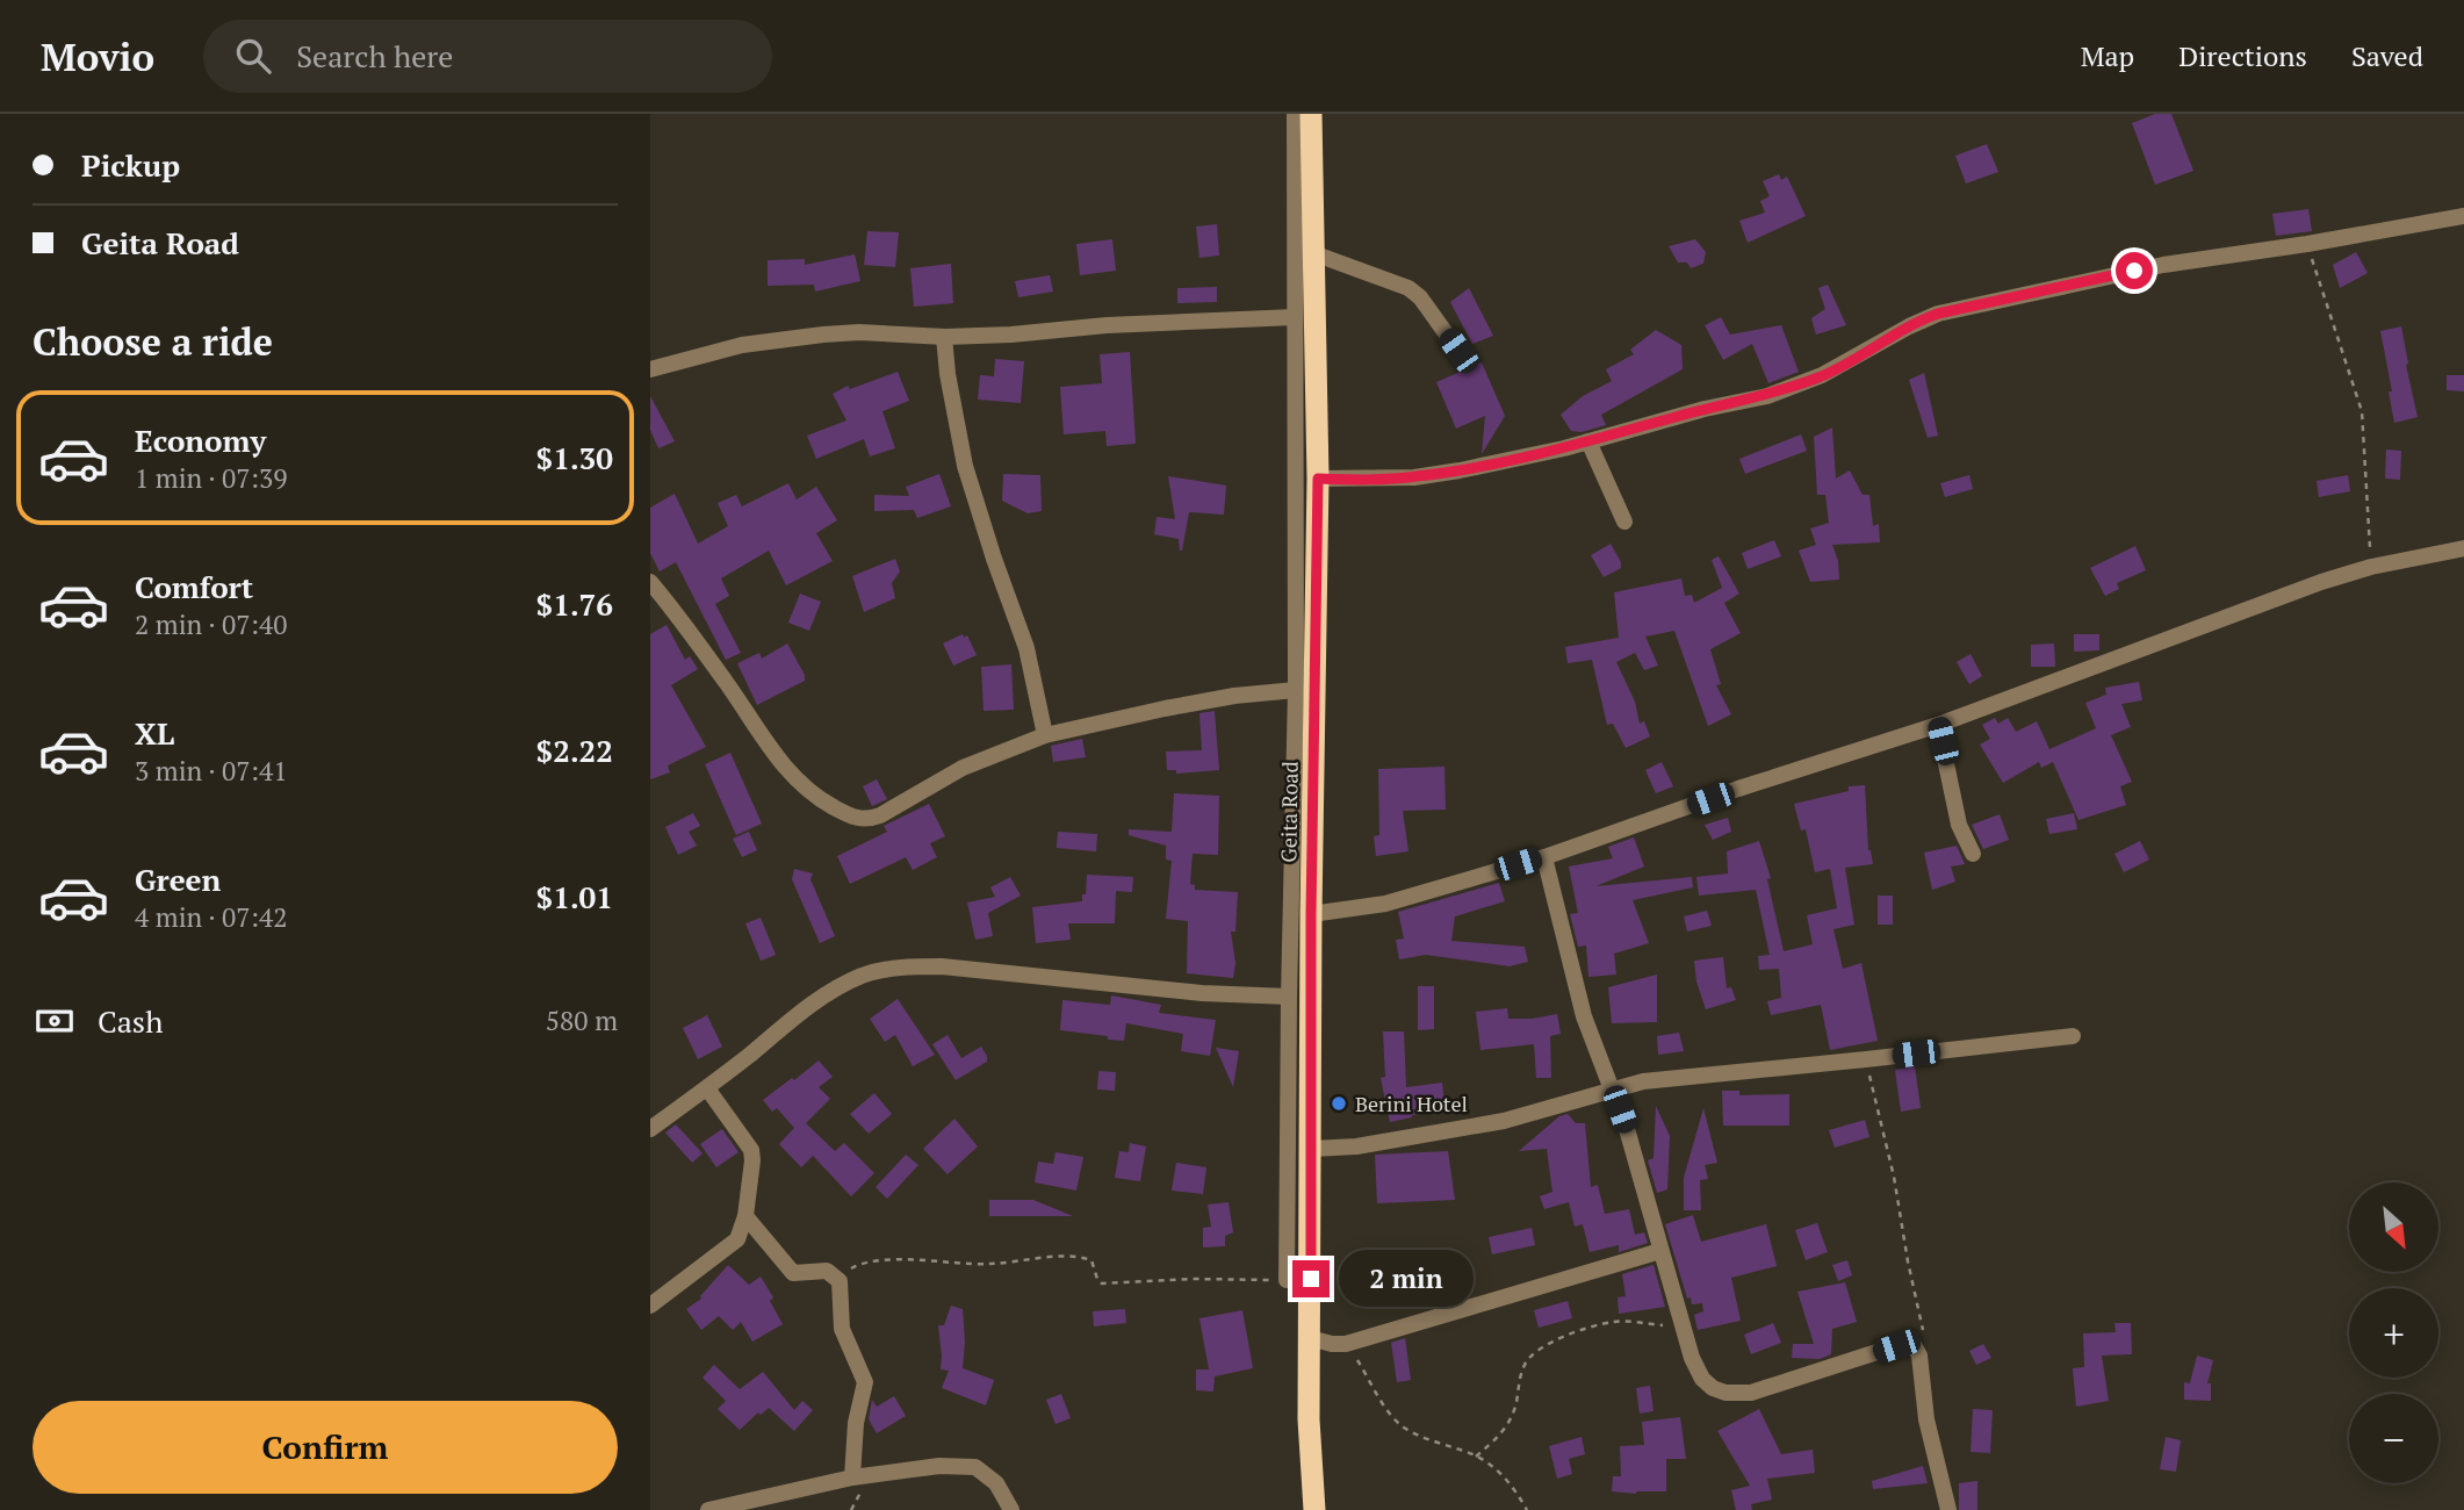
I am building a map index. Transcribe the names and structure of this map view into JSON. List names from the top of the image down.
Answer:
{
  "streets": {
    "highway": ["Geita Road"]
  },
  "places": ["Berini Hotel"],
  "north": "bottom right",
  "page": {
    "header": "Movio",
    "search": "Search here",
    "nav": ["Map", "Directions", "Saved"],
    "banner": ["Pickup", "Geita Road"],
    "heading": "Choose a ride",
    "list": [
      {
        "name": "Economy",
        "note": "1 min · 07:39",
        "value": "$1.30"
      },
      {
        "name": "Comfort",
        "note": "2 min · 07:40",
        "value": "$1.76"
      },
      {
        "name": "XL",
        "note": "3 min · 07:41",
        "value": "$2.22"
      },
      {
        "name": "Green",
        "note": "4 min · 07:42",
        "value": "$1.01"
      }
    ],
    "pay": ["Cash", "580 m"],
    "map_buttons": ["+", "−"],
    "bubble": "2 min",
    "buttons": "Confirm"
  }
}
